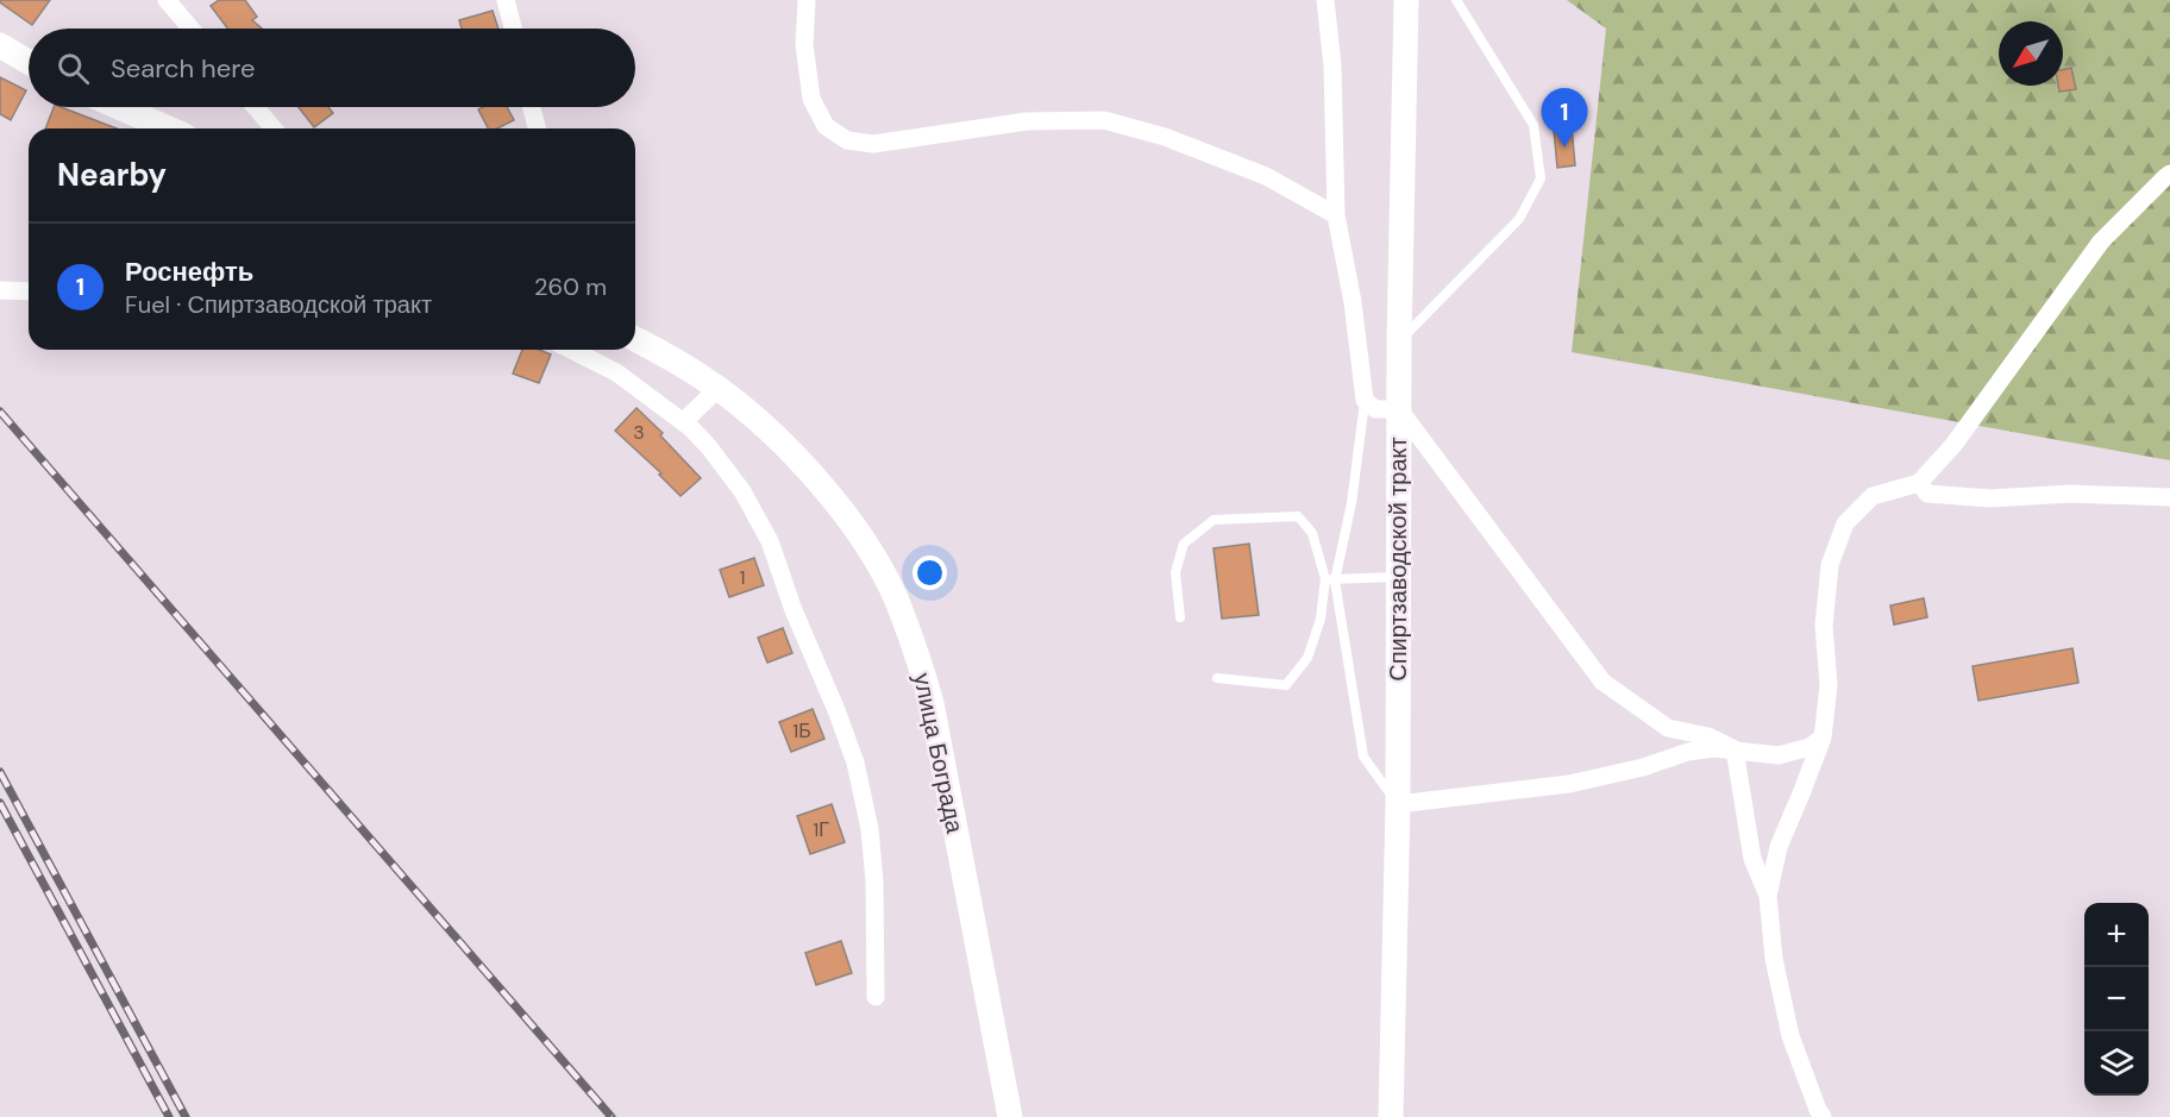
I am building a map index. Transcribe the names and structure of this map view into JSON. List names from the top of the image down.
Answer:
{
  "streets": {
    "main road": ["Спиртзаводской тракт", "улица Бограда"]
  },
  "house_numbers": [
    "3",
    "1",
    "1Б",
    "1Г"
  ],
  "north": "bottom left",
  "page": {
    "search": "Search here",
    "pins": "1",
    "heading": "Nearby",
    "list": [
      {
        "mark": "1",
        "name": "Роснефть",
        "note": "Fuel · Спиртзаводской тракт",
        "value": "260 m"
      }
    ],
    "map_buttons": ["+", "−"]
  }
}
